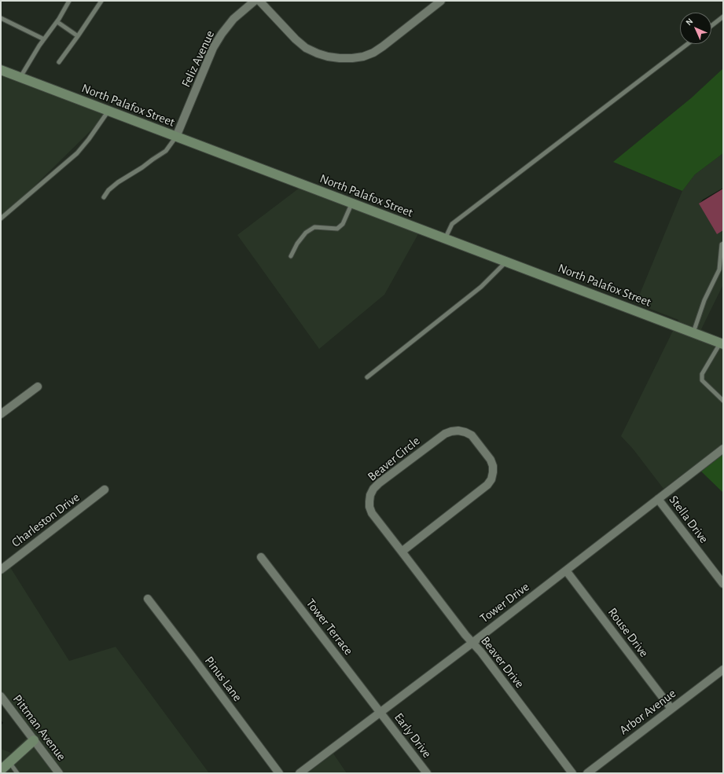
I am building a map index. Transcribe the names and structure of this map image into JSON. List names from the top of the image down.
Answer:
{
  "streets": {
    "main road": ["North Palafox Street"],
    "street": [
      "Feliz Avenue",
      "Beaver Circle",
      "Stella Drive",
      "Charleston Drive",
      "Tower Drive",
      "Tower Terrace",
      "Rouse Drive",
      "Beaver Drive",
      "Pinus Lane",
      "Arbor Avenue",
      "Pittman Avenue",
      "Early Drive"
    ]
  },
  "crossings": [
    ["Feliz Avenue", "North Palafox Street"],
    ["Beaver Circle", "Beaver Drive"],
    ["Stella Drive", "Tower Drive"],
    ["Tower Drive", "Tower Terrace"],
    ["Tower Drive", "Rouse Drive"],
    ["Tower Drive", "Beaver Drive"],
    ["Tower Drive", "Early Drive"],
    ["Tower Terrace", "Early Drive"],
    ["Rouse Drive", "Arbor Avenue"]
  ],
  "north": "top left"
}
